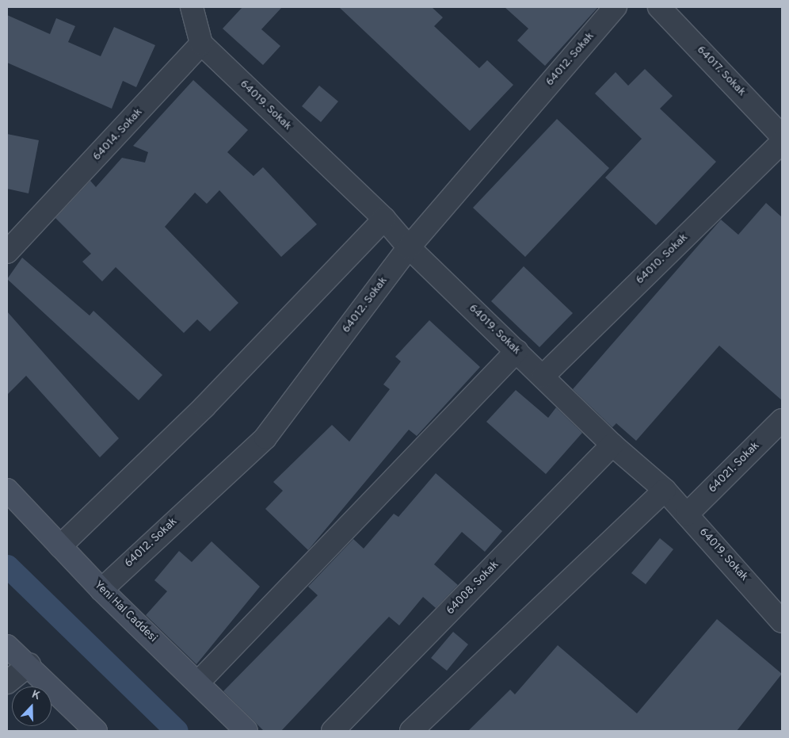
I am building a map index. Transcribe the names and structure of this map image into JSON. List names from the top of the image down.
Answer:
{
  "streets": {
    "street": [
      "64012. Sokak",
      "64017. Sokak",
      "64019. Sokak",
      "64014. Sokak",
      "64010. Sokak",
      "64021. Sokak",
      "64008. Sokak",
      "Yeni Hal Caddesi"
    ]
  },
  "crossings": [
    ["64012. Sokak", "64019. Sokak"],
    ["64012. Sokak", "Yeni Hal Caddesi"],
    ["64019. Sokak", "64014. Sokak"],
    ["64019. Sokak", "64010. Sokak"],
    ["64019. Sokak", "64021. Sokak"],
    ["64019. Sokak", "64008. Sokak"]
  ],
  "north": "top"
}
